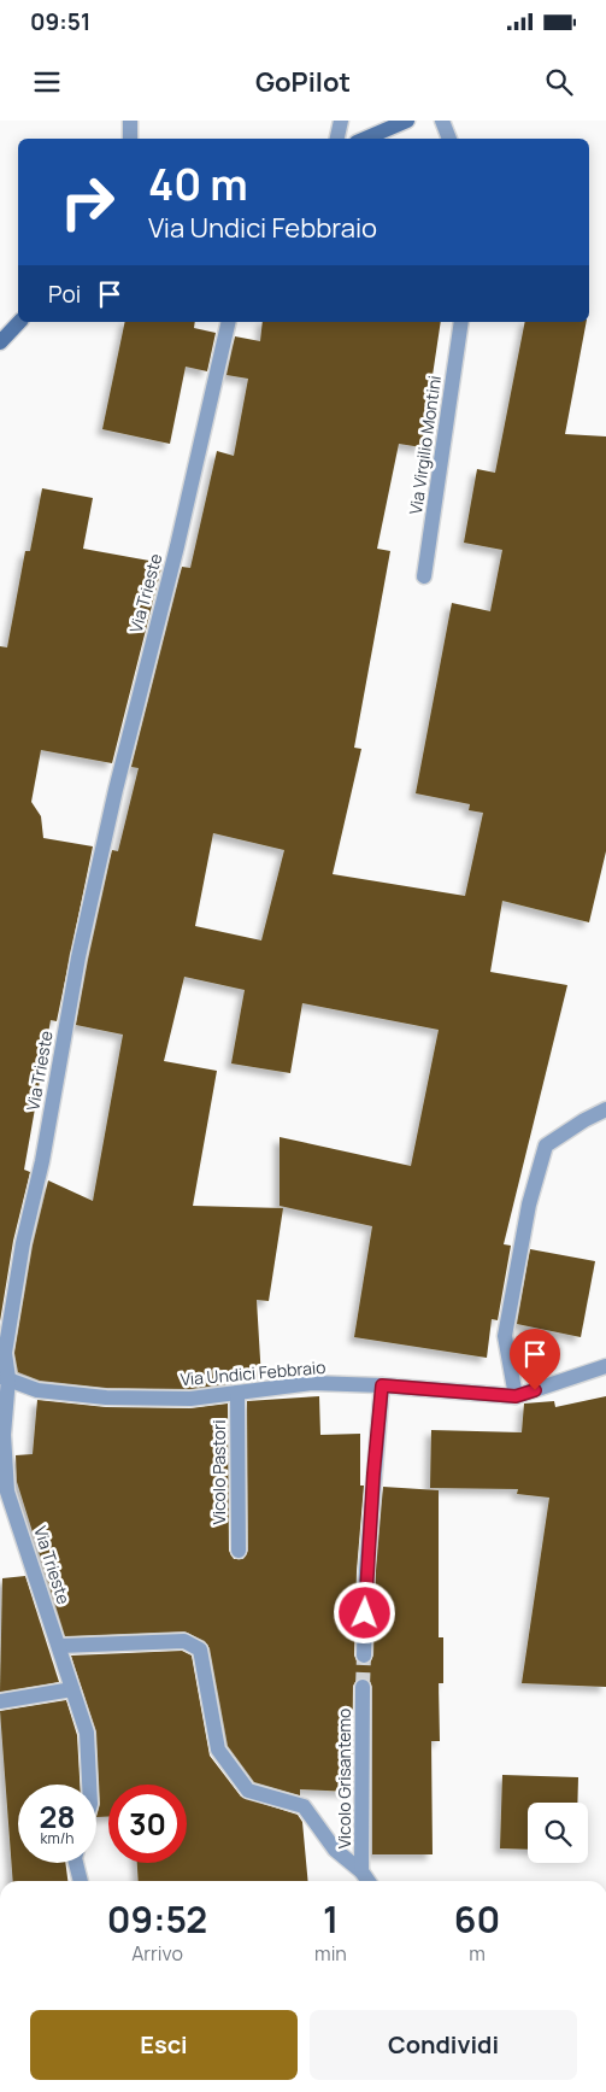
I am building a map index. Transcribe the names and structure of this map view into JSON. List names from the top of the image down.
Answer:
{
  "streets": {
    "street": [
      "Via Virgilio Montini",
      "Via Trieste",
      "Via Undici Febbraio",
      "Vicolo Pastori",
      "Vicolo Grisantemo"
    ]
  },
  "crossings": [
    ["Via Trieste", "Via Undici Febbraio"],
    ["Via Undici Febbraio", "Vicolo Pastori"]
  ],
  "page": {
    "status": "09:51",
    "header": "GoPilot",
    "turn": ["40 m", "Via Undici Febbraio"],
    "then": "Poi",
    "speed": "28 km/h",
    "limit": "30",
    "eta": [
      "09:52",
      "Arrivo",
      "1",
      "min",
      "60",
      "m"
    ],
    "buttons": ["Esci", "Condividi"]
  }
}
